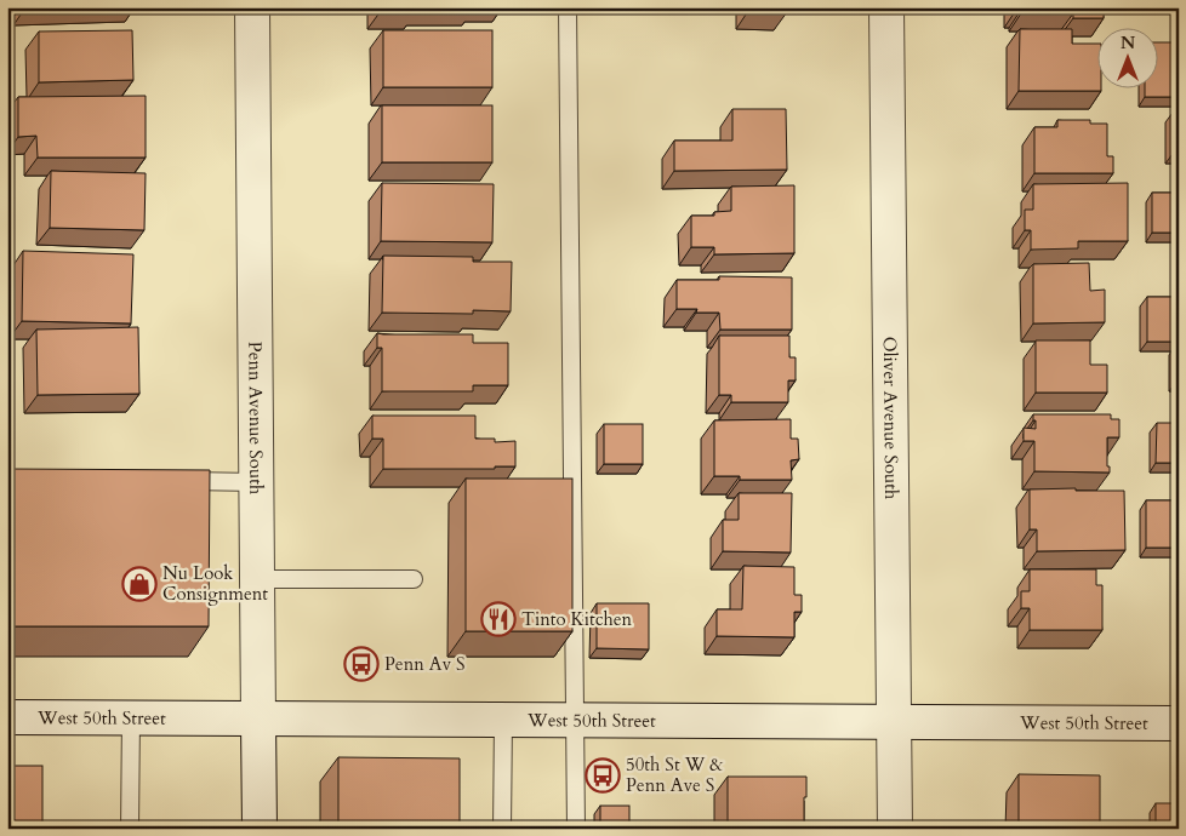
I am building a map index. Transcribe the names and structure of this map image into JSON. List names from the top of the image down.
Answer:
{
  "streets": {
    "street": ["Penn Avenue South", "Oliver Avenue South", "West 50th Street"]
  },
  "crossings": [
    ["Penn Avenue South", "West 50th Street"],
    ["Oliver Avenue South", "West 50th Street"]
  ],
  "places": {
    "shop": ["Nu Look Consignment"],
    "restaurant": ["Tinto Kitchen"],
    "bus stop": ["Penn Av S", "50th St W & Penn Ave S"]
  },
  "north": "top"
}
